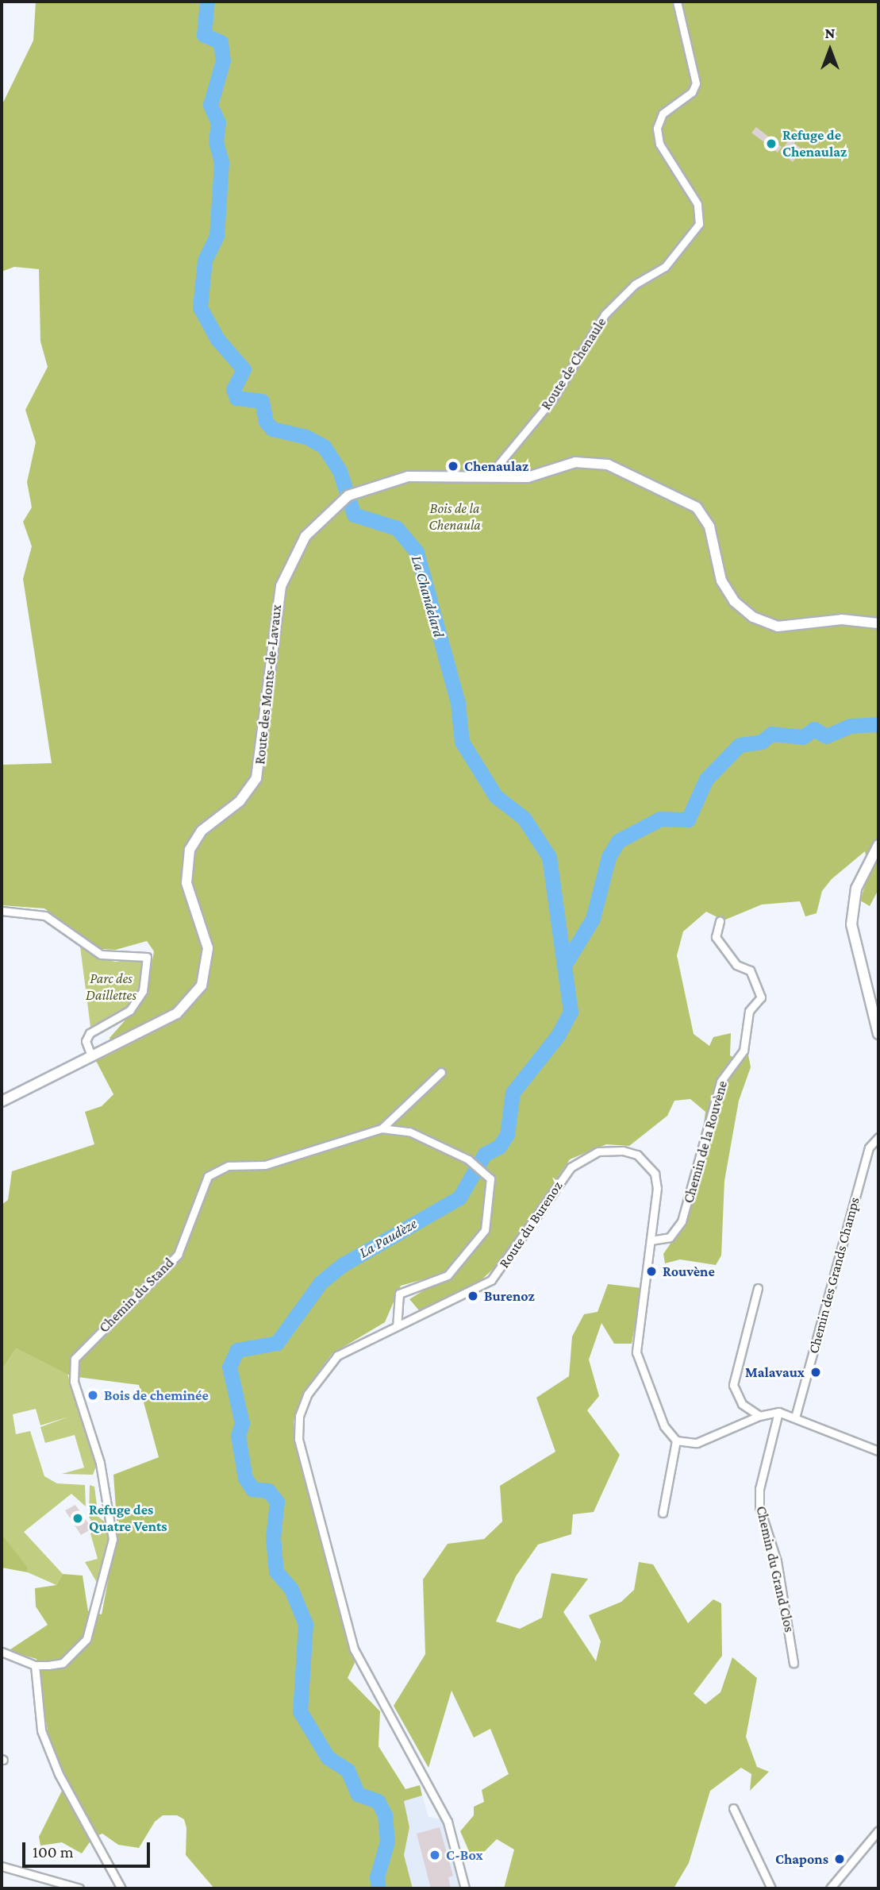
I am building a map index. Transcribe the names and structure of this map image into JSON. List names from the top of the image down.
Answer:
{
  "streets": {
    "street": [
      "Route de Chenaule",
      "Route des Monts-de-Lavaux",
      "Chemin de la Rouvène",
      "Route du Burenoz",
      "Chemin des Grands Champs",
      "Chemin du Stand",
      "Chemin du Grand Clos"
    ]
  },
  "crossings": [
    ["Route de Chenaule", "Route des Monts-de-Lavaux"],
    ["Chemin de la Rouvène", "Route du Burenoz"],
    ["Route du Burenoz", "Chemin du Stand"]
  ],
  "water": ["La Chandelard", "La Paudèze"],
  "parks": ["Bois de la Chenaula", "Parc des Daillettes"],
  "places": [
    "Refuge de Chenaulaz",
    "Chenaulaz",
    "Rouvène",
    "Burenoz",
    "Malavaux",
    "Bois de cheminée",
    "Refuge des Quatre Vents",
    "C-Box",
    "Chapons"
  ],
  "scale_bar": "100 m",
  "north": "top"
}
